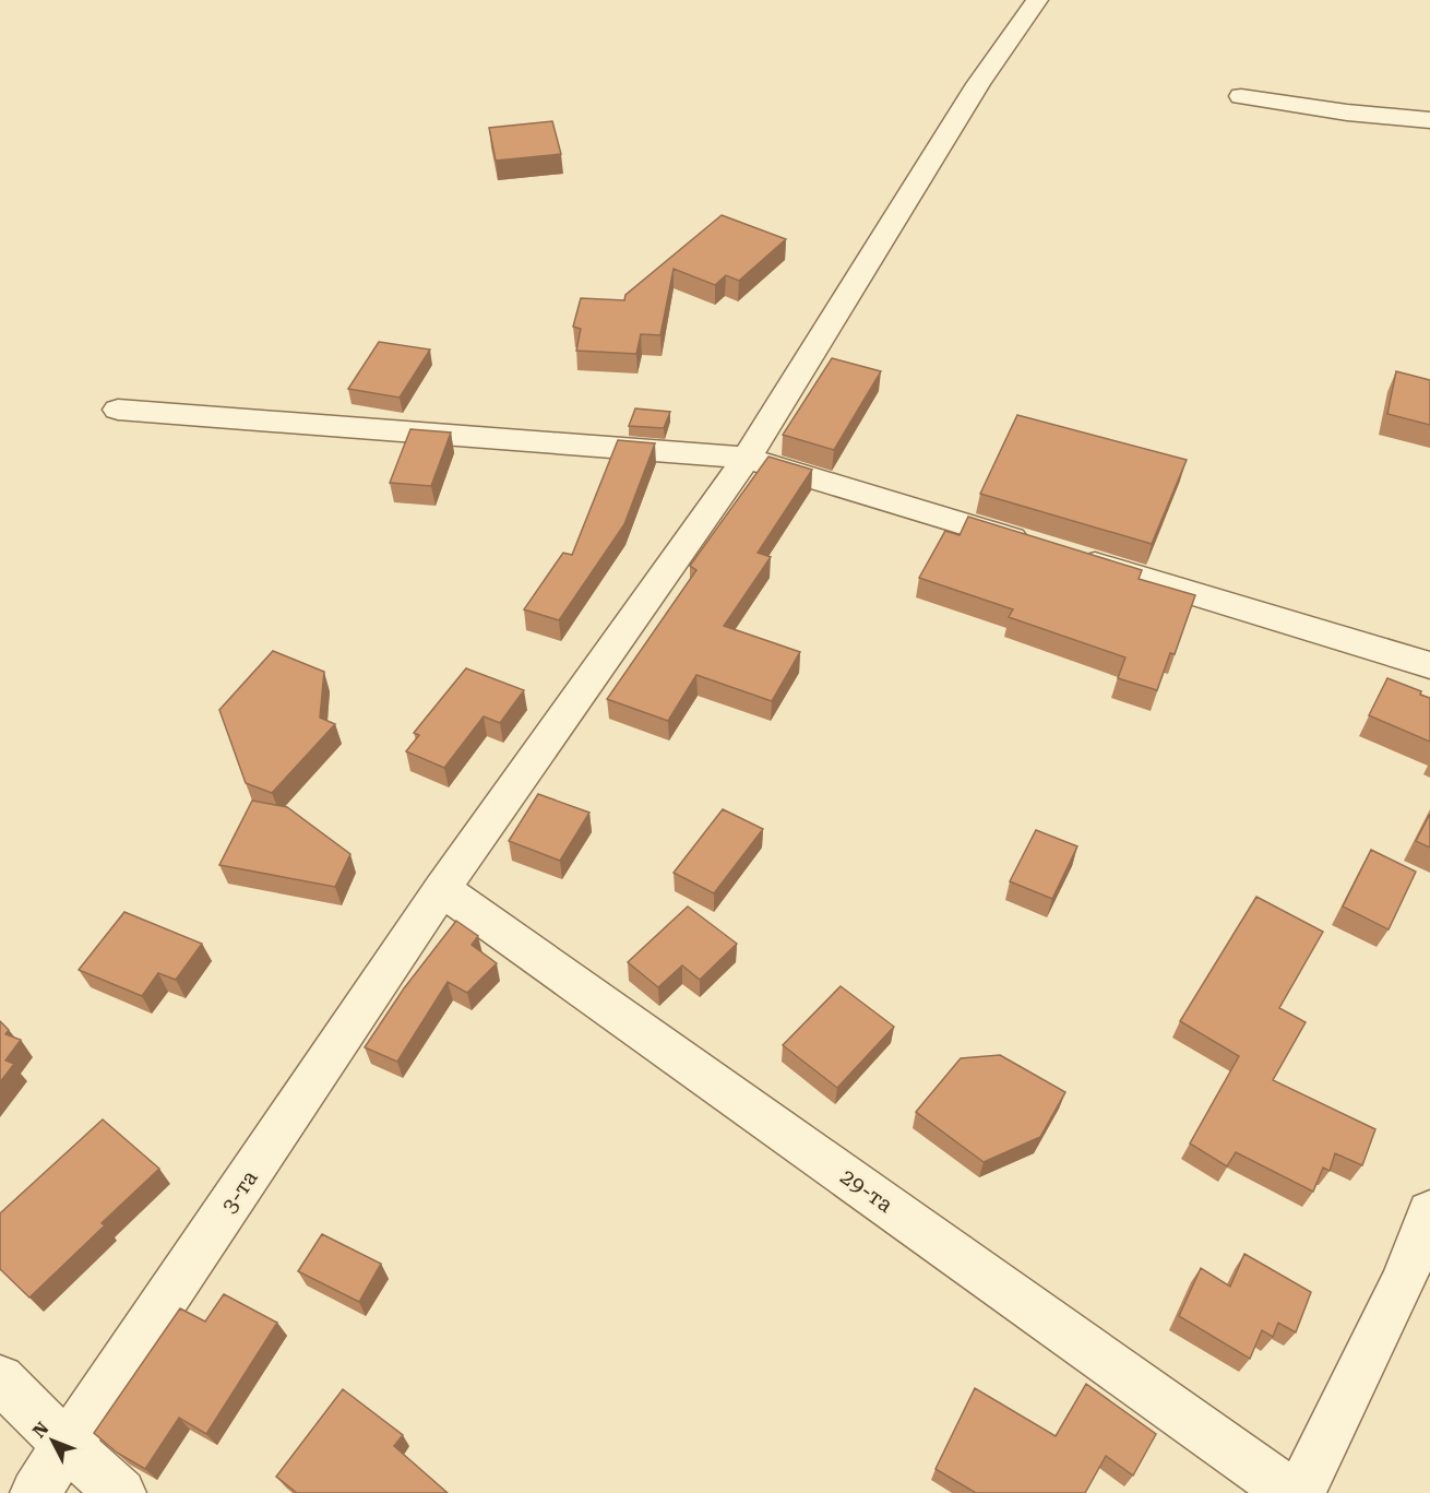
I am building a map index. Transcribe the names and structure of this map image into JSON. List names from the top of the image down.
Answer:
{
  "streets": {
    "street": ["29-та", "3-та"]
  },
  "crossings": [
    ["29-та", "3-та"]
  ],
  "north": "top left"
}
